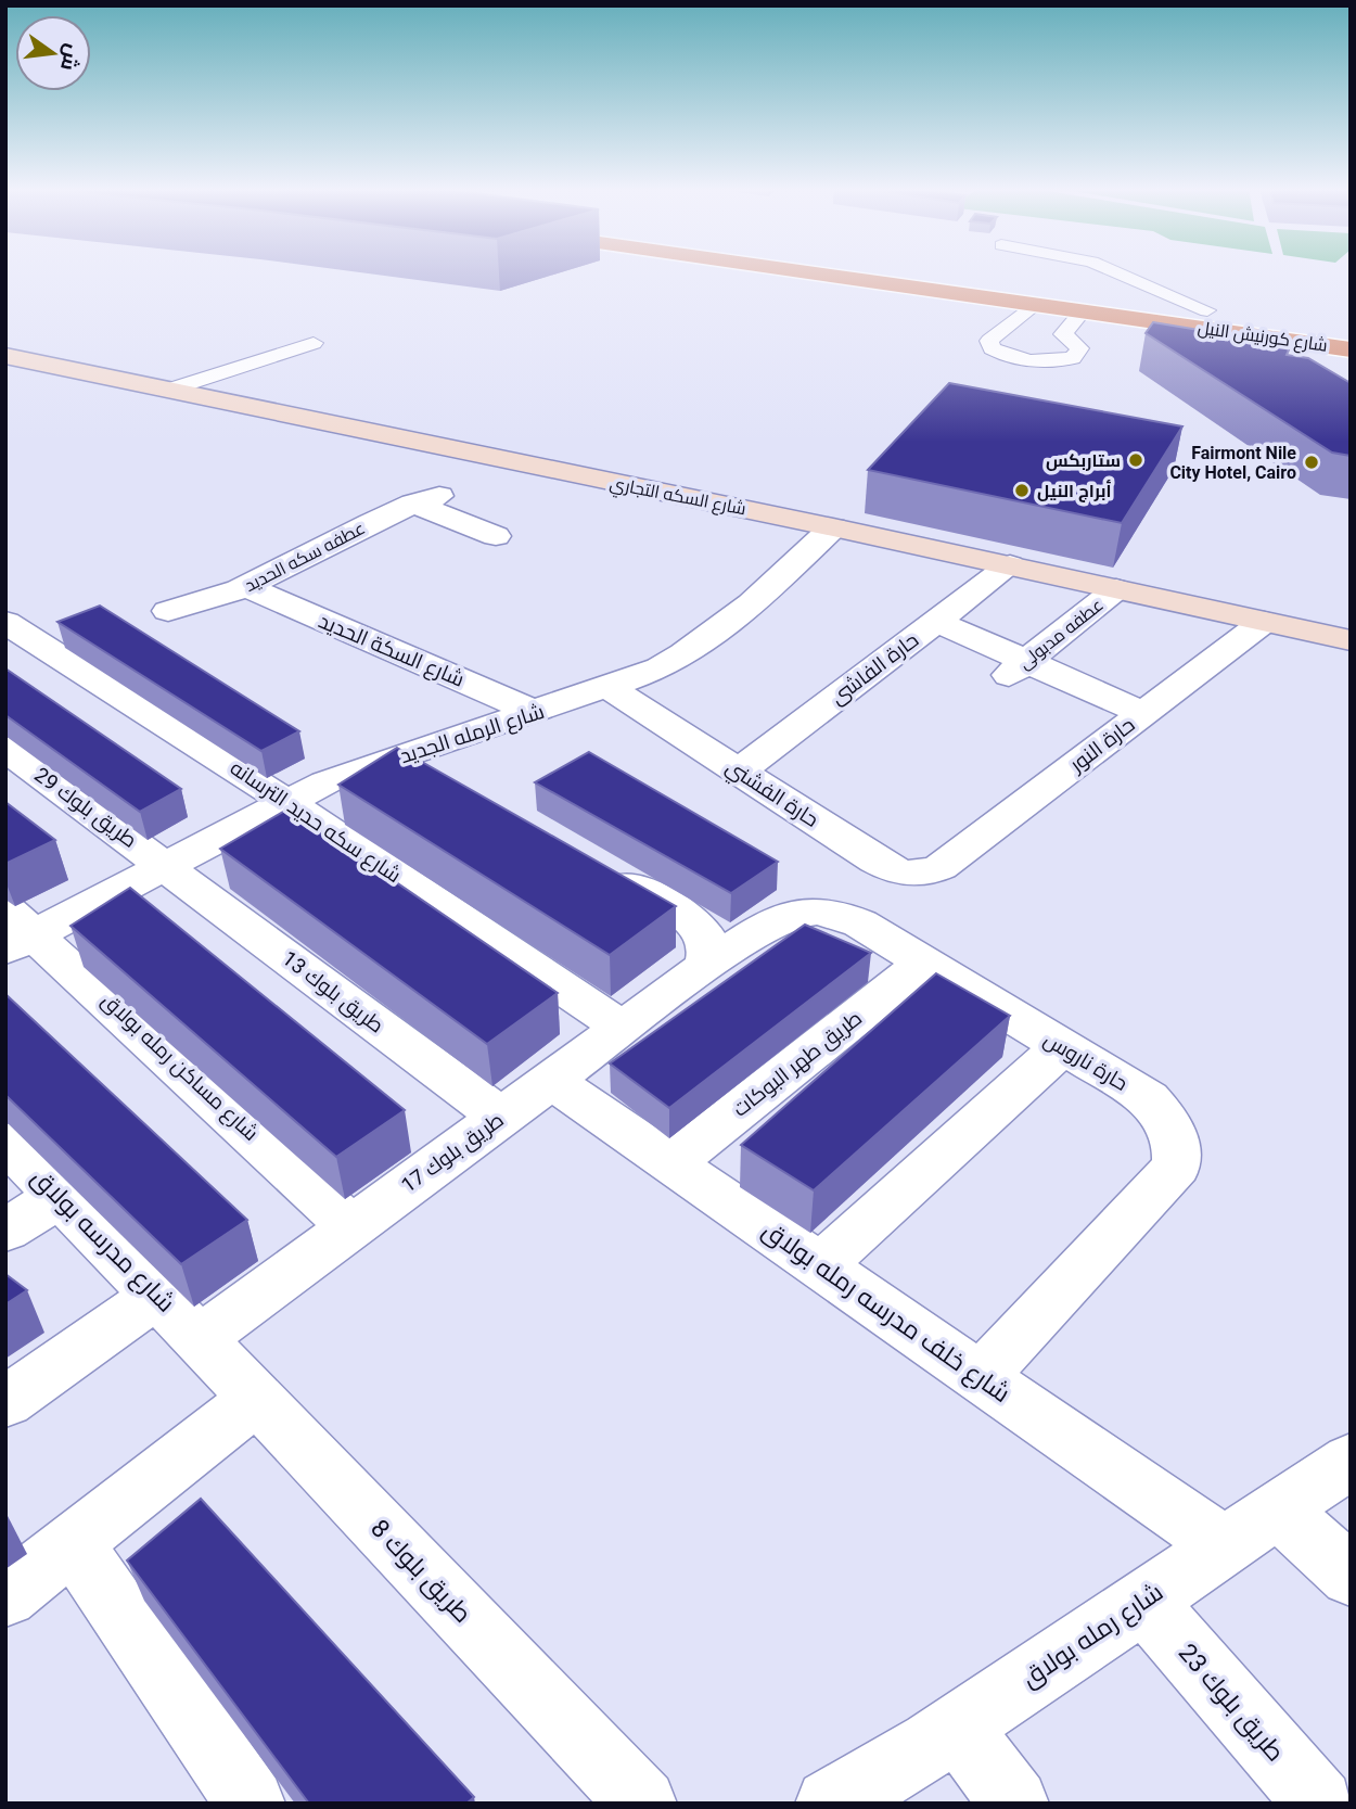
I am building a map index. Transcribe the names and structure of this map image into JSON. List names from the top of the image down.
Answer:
{
  "streets": {
    "highway": ["شارع كورنيش النيل"],
    "street": [
      "شارع السكه التجاري",
      "عطفه سكه الحديد",
      "عطفه مدبولى",
      "شارع السكة الحديد",
      "حارة الفاشى",
      "شارع الرمله الجديد",
      "حارة النور",
      "حارة الفشني",
      "طريق بلوك 29",
      "شارع سكه حديد الترسانه",
      "طريق بلوك 13",
      "حارة ناروس",
      "طريق طهر البوكات",
      "شارع مساكن رمله بولاق",
      "طريق بلوك 17",
      "شارع مدرسه بولاق",
      "شارع خلف مدرسه رمله بولاق",
      "طريق بلوك 8",
      "شارع رمله بولاق",
      "طريق بلوك 23"
    ]
  },
  "crossings": [
    ["شارع السكه التجاري", "عطفه مدبولى"],
    ["شارع السكه التجاري", "حارة الفاشى"],
    ["شارع السكه التجاري", "شارع الرمله الجديد"],
    ["شارع السكه التجاري", "حارة النور"],
    ["عطفه سكه الحديد", "شارع السكة الحديد"],
    ["شارع السكة الحديد", "شارع الرمله الجديد"],
    ["حارة الفاشى", "حارة الفشني"],
    ["شارع الرمله الجديد", "حارة الفشني"],
    ["شارع الرمله الجديد", "طريق بلوك 29"],
    ["شارع الرمله الجديد", "شارع سكه حديد الترسانه"],
    ["شارع الرمله الجديد", "طريق بلوك 13"],
    ["شارع الرمله الجديد", "شارع مساكن رمله بولاق"],
    ["حارة النور", "حارة الفشني"],
    ["طريق بلوك 29", "طريق بلوك 13"],
    ["شارع سكه حديد الترسانه", "طريق بلوك 17"],
    ["طريق بلوك 13", "طريق بلوك 17"],
    ["حارة ناروس", "طريق طهر البوكات"],
    ["حارة ناروس", "طريق بلوك 17"],
    ["حارة ناروس", "شارع خلف مدرسه رمله بولاق"],
    ["طريق طهر البوكات", "شارع خلف مدرسه رمله بولاق"],
    ["شارع مساكن رمله بولاق", "طريق بلوك 17"],
    ["طريق بلوك 17", "شارع مدرسه بولاق"],
    ["طريق بلوك 17", "شارع خلف مدرسه رمله بولاق"],
    ["طريق بلوك 17", "طريق بلوك 8"],
    ["شارع مدرسه بولاق", "طريق بلوك 8"],
    ["شارع خلف مدرسه رمله بولاق", "شارع رمله بولاق"],
    ["شارع رمله بولاق", "طريق بلوك 23"]
  ],
  "places": ["ستاربكس", "Fairmont Nile City Hotel, Cairo", "أبراج النيل"],
  "north": "right"
}
